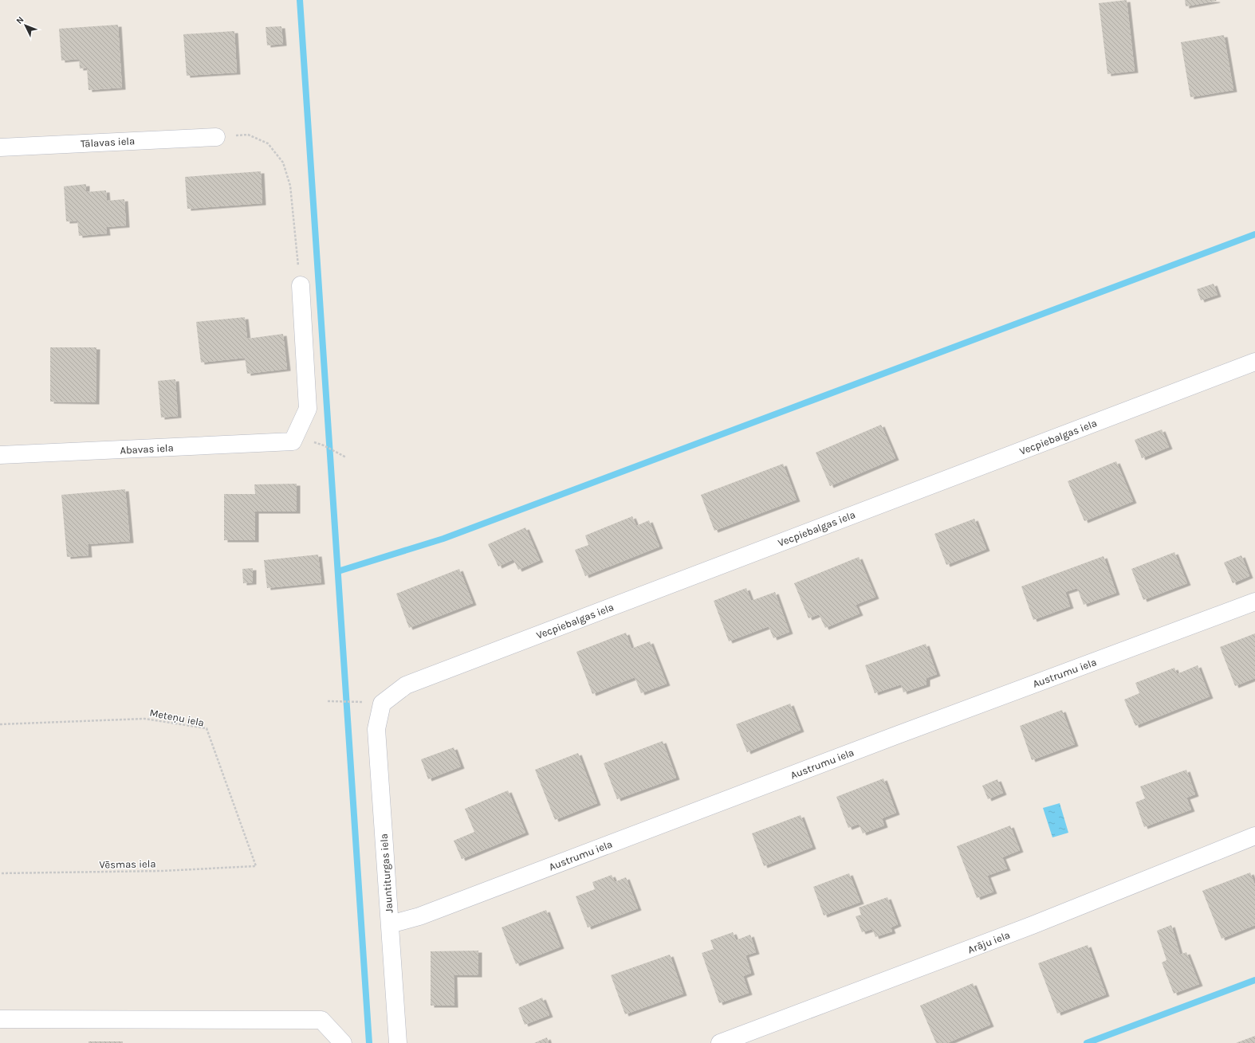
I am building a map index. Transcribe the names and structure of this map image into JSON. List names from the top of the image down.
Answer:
{
  "streets": {
    "street": [
      "Tālavas iela",
      "Vecpiebalgas iela",
      "Abavas iela",
      "Austrumu iela",
      "Jauntiturgas iela",
      "Arāju iela"
    ],
    "path": ["Meteņu iela", "Vēsmas iela"]
  },
  "crossings": [
    ["Vecpiebalgas iela", "Jauntiturgas iela"],
    ["Austrumu iela", "Jauntiturgas iela"],
    ["Meteņu iela", "Vēsmas iela"]
  ],
  "north": "top left"
}
